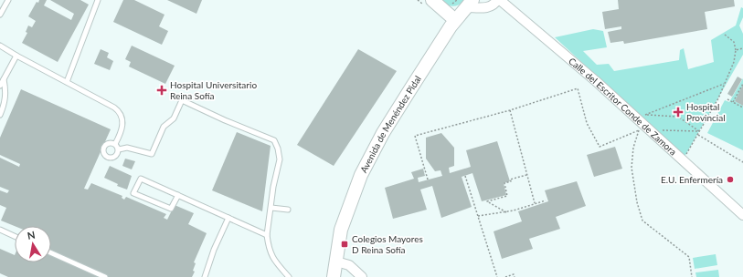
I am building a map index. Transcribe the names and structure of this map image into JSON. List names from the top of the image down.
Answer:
{
  "streets": {
    "main road": ["Avenida de Menéndez Pidal"],
    "street": ["Calle del Escritor Conde de Zamora"]
  },
  "places": {
    "health": ["Hospital Universitario Reina Sofía", "Hospital Provincial"],
    "other": ["E.U. Enfermería"],
    "transit": ["Colegios Mayores D Reina Sofía"]
  },
  "north": "top"
}
